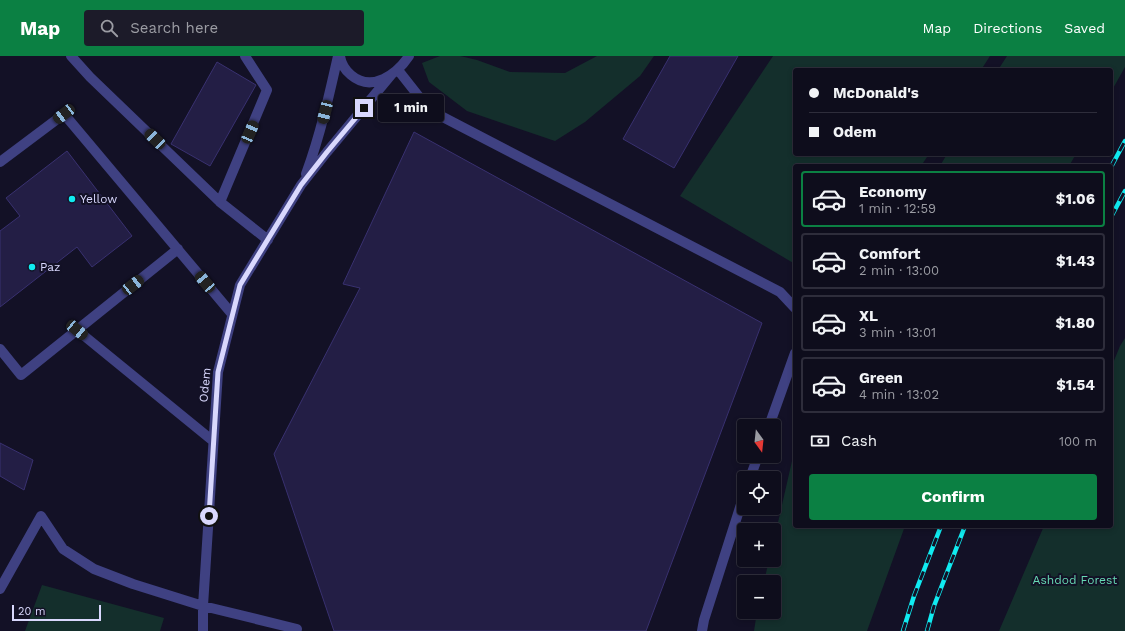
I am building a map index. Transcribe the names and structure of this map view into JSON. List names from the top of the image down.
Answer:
{
  "streets": {
    "street": ["Odem"]
  },
  "parks": ["Ashdod Forest"],
  "places": ["Yellow", "Paz"],
  "scale_bar": "20 m",
  "north": "bottom",
  "page": {
    "header": "Map",
    "search": "Search here",
    "nav": ["Map", "Directions", "Saved"],
    "banner": ["McDonald's", "Odem"],
    "bubble": "1 min",
    "list": [
      {
        "name": "Economy",
        "note": "1 min · 12:59",
        "value": "$1.06"
      },
      {
        "name": "Comfort",
        "note": "2 min · 13:00",
        "value": "$1.43"
      },
      {
        "name": "XL",
        "note": "3 min · 13:01",
        "value": "$1.80"
      },
      {
        "name": "Green",
        "note": "4 min · 13:02",
        "value": "$1.54"
      }
    ],
    "map_buttons": ["+", "−"],
    "pay": ["Cash", "100 m"],
    "buttons": "Confirm",
    "scale": "20 m"
  }
}
